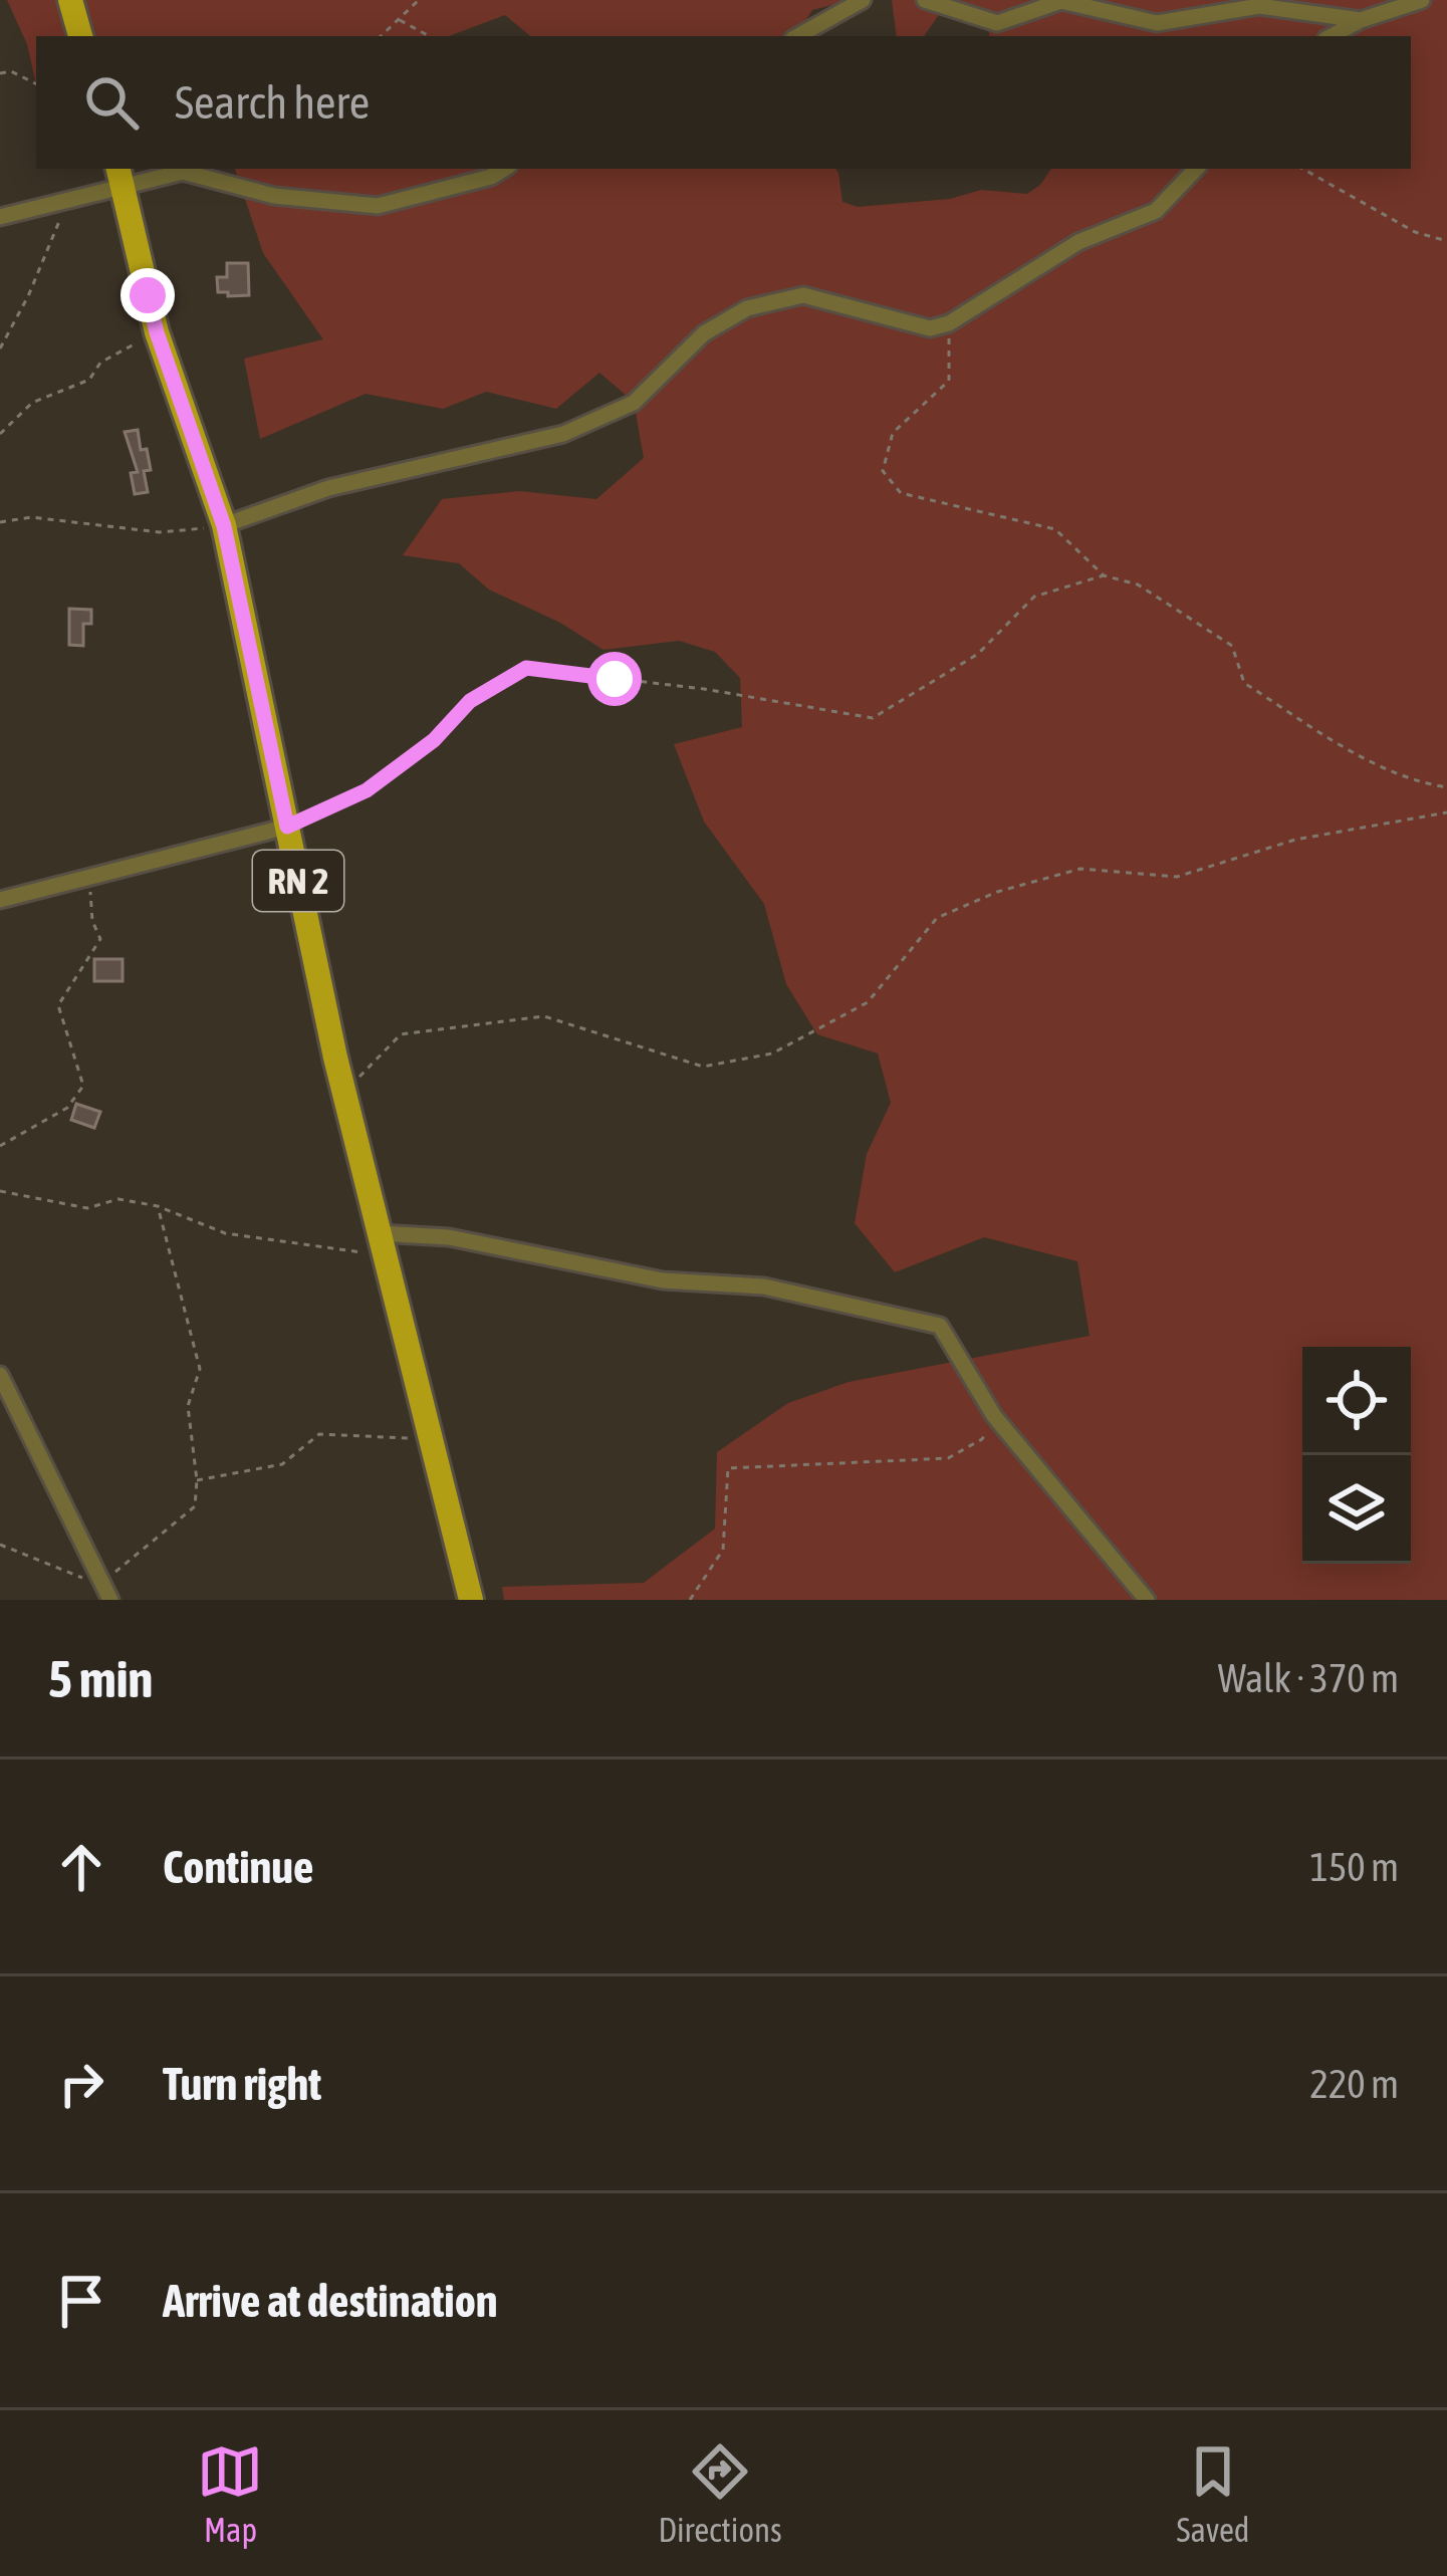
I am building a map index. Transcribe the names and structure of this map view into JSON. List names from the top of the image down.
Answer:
{
  "streets": {
    "main road": ["RN 2"]
  },
  "page": {
    "search": "Search here",
    "heading": ["5 min", "Walk · 370 m"],
    "list": [
      ["Continue", "150 m"],
      ["Turn right", "220 m"],
      "Arrive at destination"
    ],
    "nav": ["Map", "Directions", "Saved"]
  }
}
